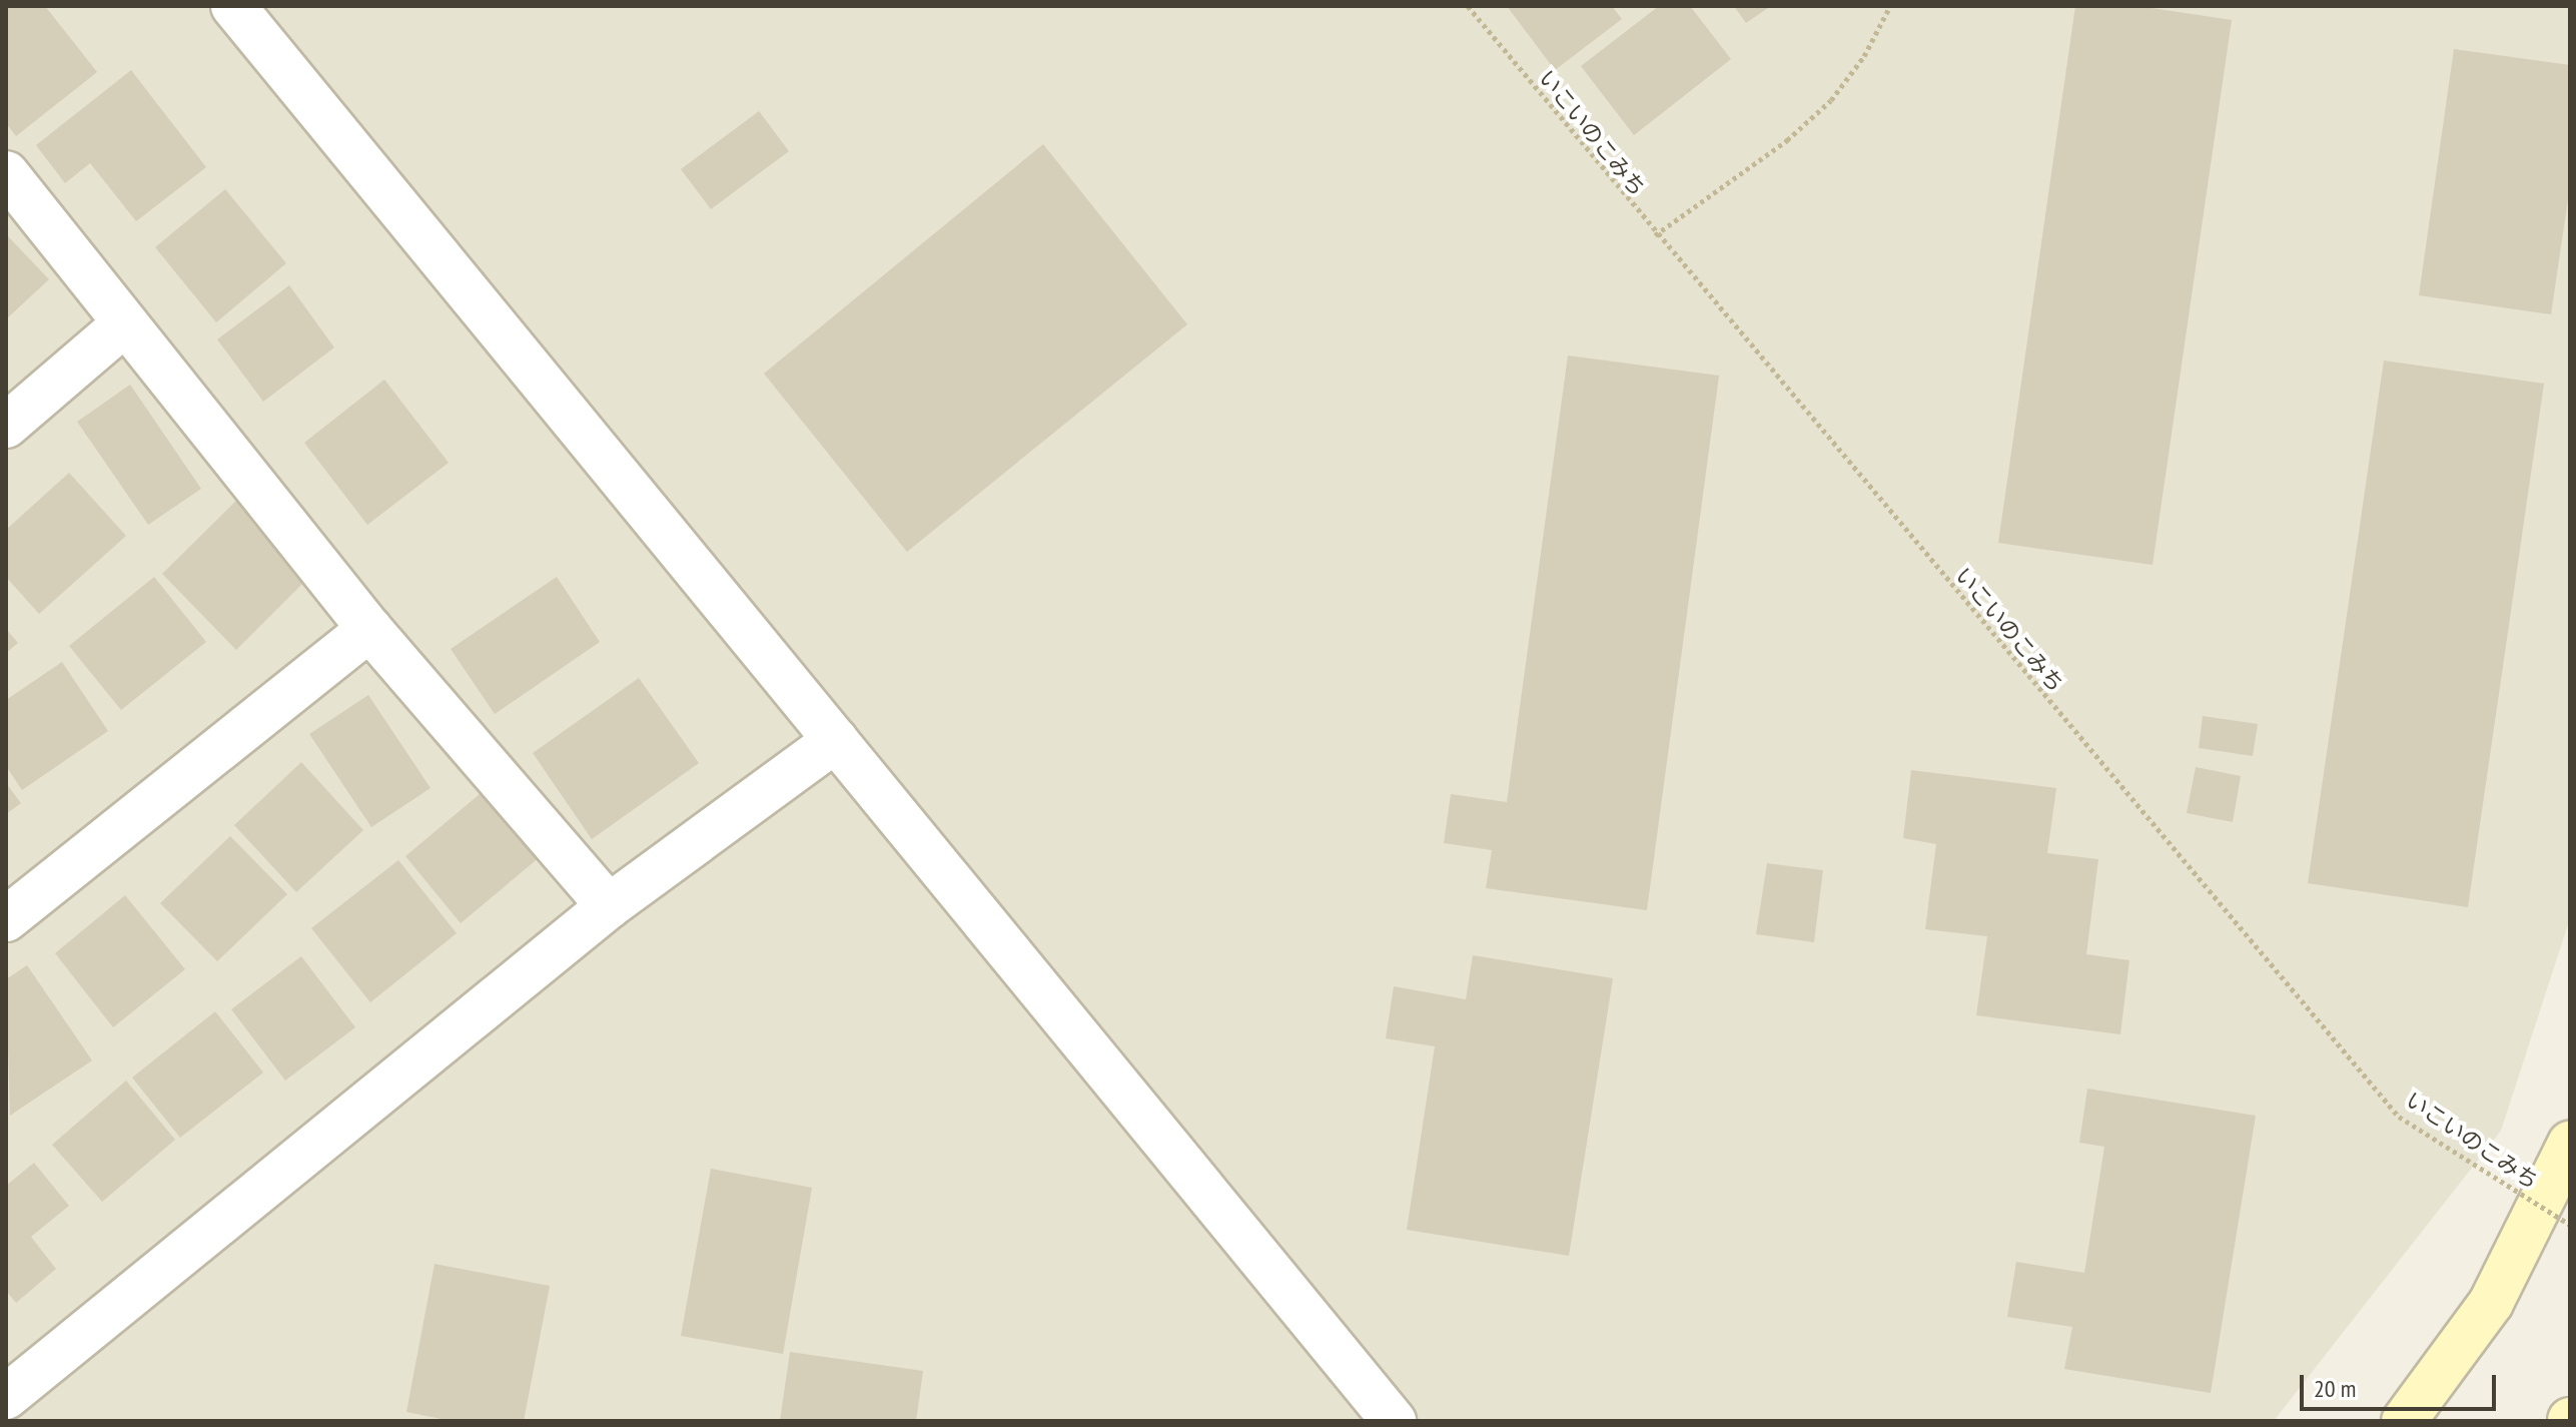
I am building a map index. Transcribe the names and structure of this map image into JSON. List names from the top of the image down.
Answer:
{
  "streets": {
    "path": ["いこいのこみち"]
  },
  "scale_bar": "20 m"
}
